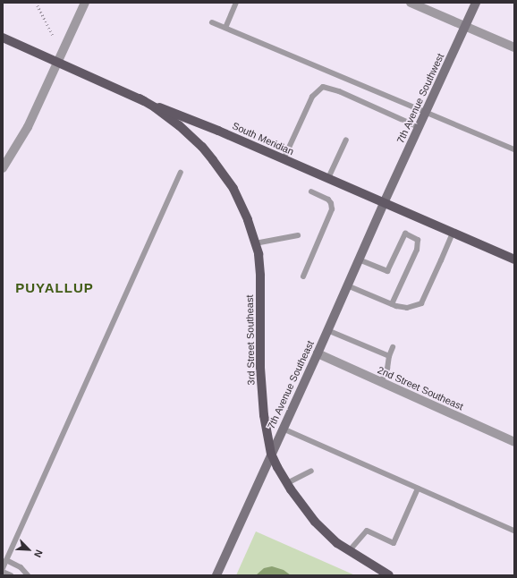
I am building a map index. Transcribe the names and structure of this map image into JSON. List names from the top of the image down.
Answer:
{
  "streets": {
    "main road": ["South Meridian", "3rd Street Southeast"],
    "street": ["7th Avenue Southwest", "7th Avenue Southeast", "2nd Street Southeast"]
  },
  "crossings": [
    ["7th Avenue Southwest", "South Meridian"],
    ["7th Avenue Southwest", "7th Avenue Southeast"],
    ["South Meridian", "3rd Street Southeast"],
    ["South Meridian", "7th Avenue Southeast"],
    ["3rd Street Southeast", "7th Avenue Southeast"],
    ["7th Avenue Southeast", "2nd Street Southeast"]
  ],
  "districts": ["PUYALLUP"],
  "north": "bottom right"
}
